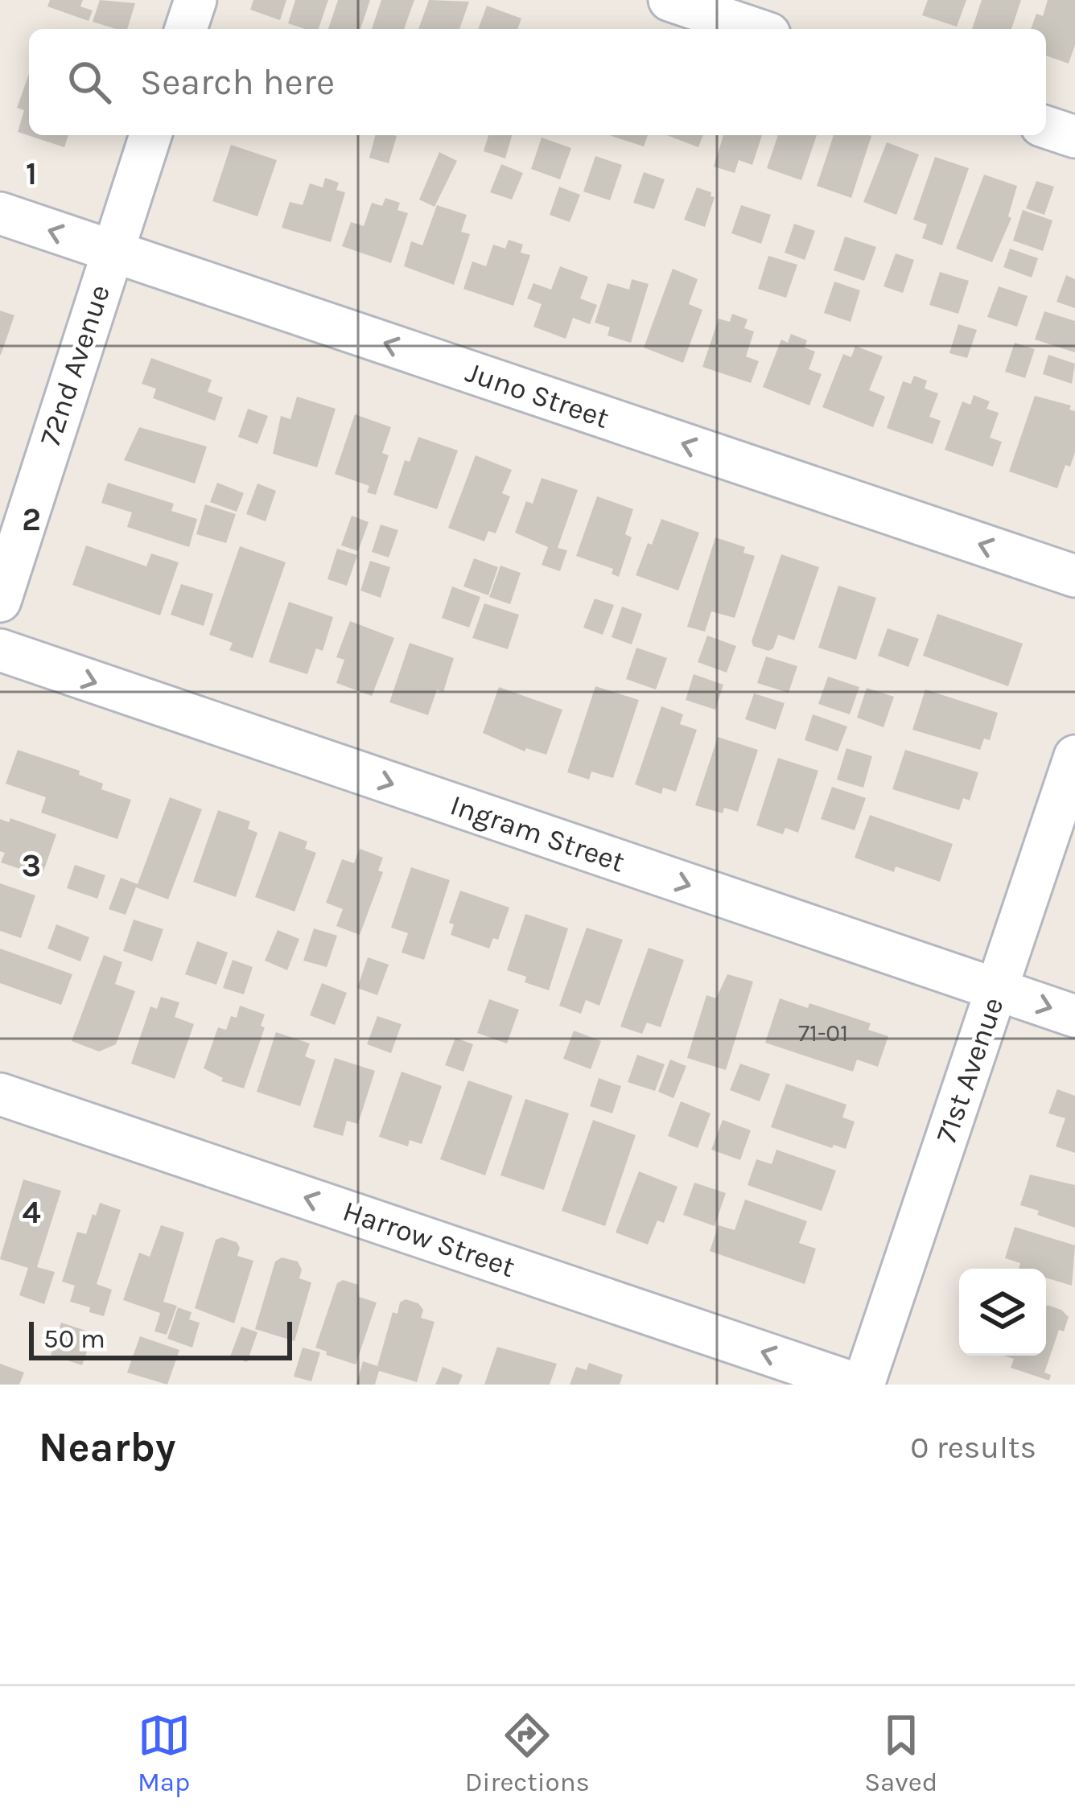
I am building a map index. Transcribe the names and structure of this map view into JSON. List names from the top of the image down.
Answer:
{
  "streets": {
    "street": [
      "72nd Avenue",
      "Juno Street",
      "Ingram Street",
      "71st Avenue",
      "Harrow Street"
    ]
  },
  "crossings": [
    ["72nd Avenue", "Juno Street"],
    ["Ingram Street", "71st Avenue"],
    ["71st Avenue", "Harrow Street"]
  ],
  "one_way": ["Juno Street", "Ingram Street", "Harrow Street"],
  "house_numbers": ["71-01"],
  "scale_bar": "50 m",
  "page": {
    "search": "Search here",
    "scale": "50 m",
    "heading": ["Nearby", "0 results"],
    "nav": ["Map", "Directions", "Saved"]
  },
  "grid": {
    "rows": [
      "1",
      "2",
      "3",
      "4"
    ]
  }
}
